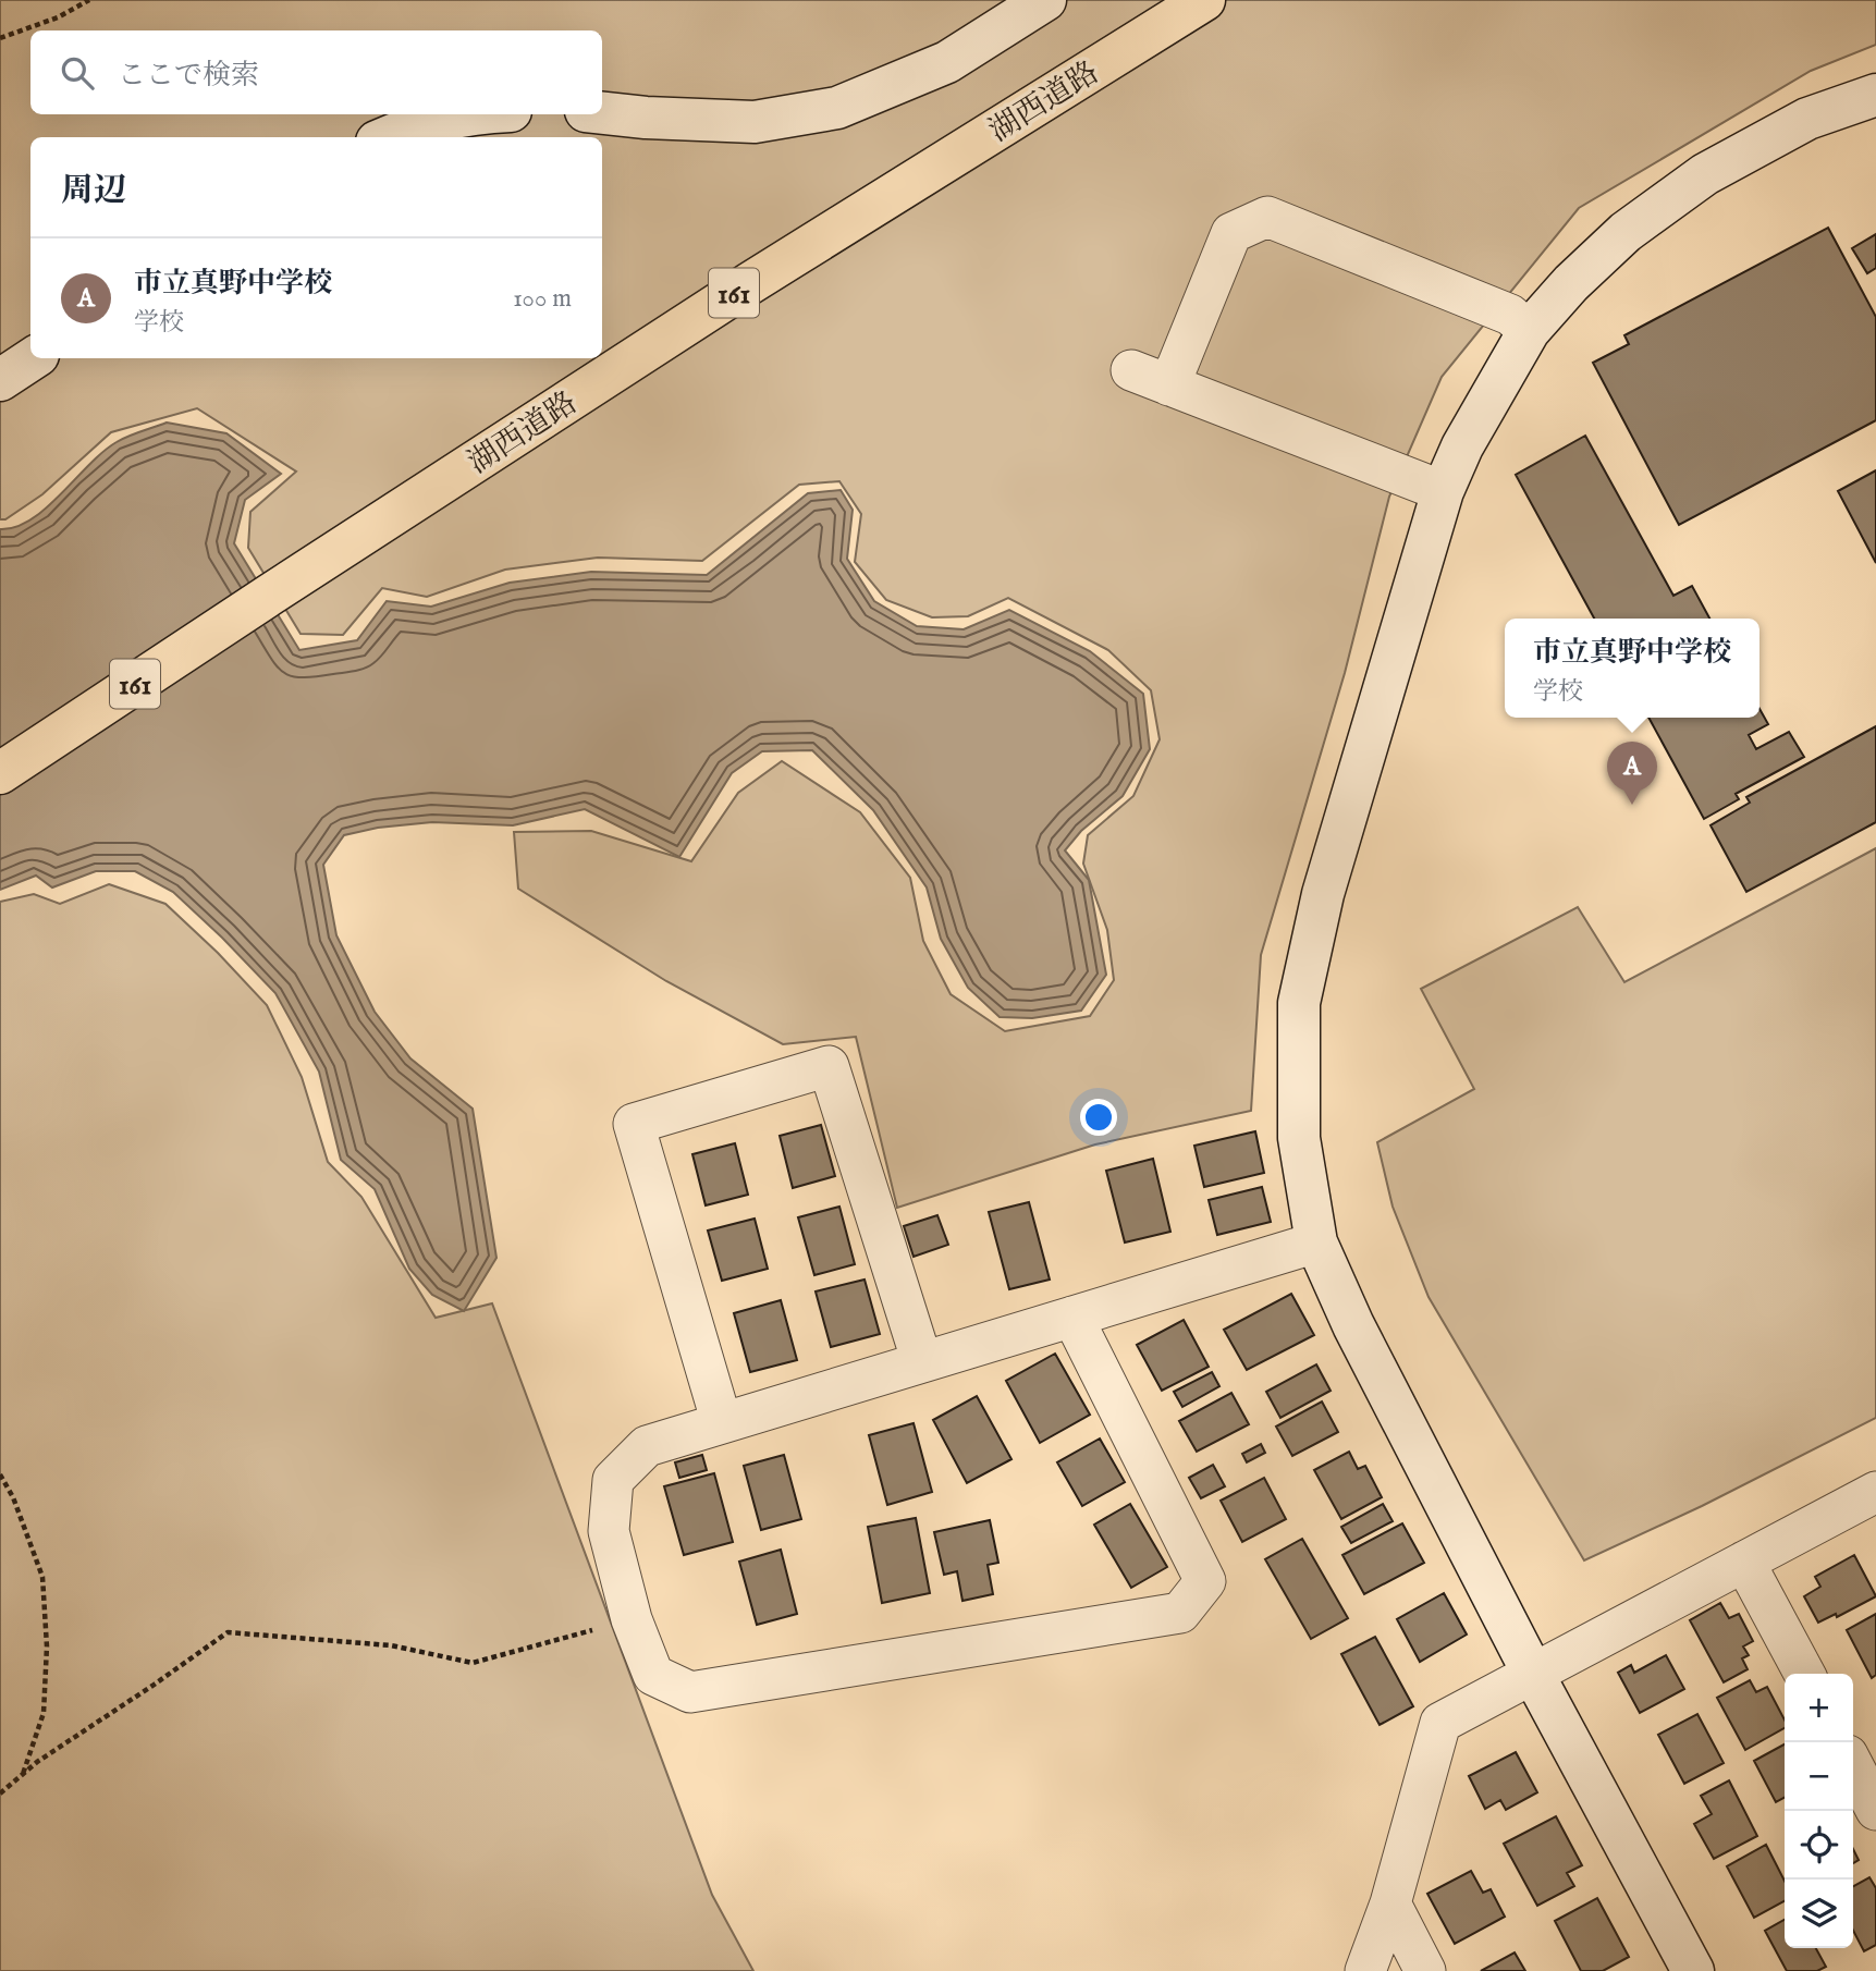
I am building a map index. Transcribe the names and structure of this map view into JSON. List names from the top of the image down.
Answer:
{
  "streets": {
    "highway": ["湖西道路", "161"]
  },
  "page": {
    "search": "ここで検索",
    "heading": "周辺",
    "list": [
      {
        "mark": "A",
        "name": "市立真野中学校",
        "note": "学校",
        "value": "100 m"
      }
    ],
    "popup": ["市立真野中学校", "学校"],
    "pins": "A",
    "map_buttons": ["+", "−"]
  }
}
